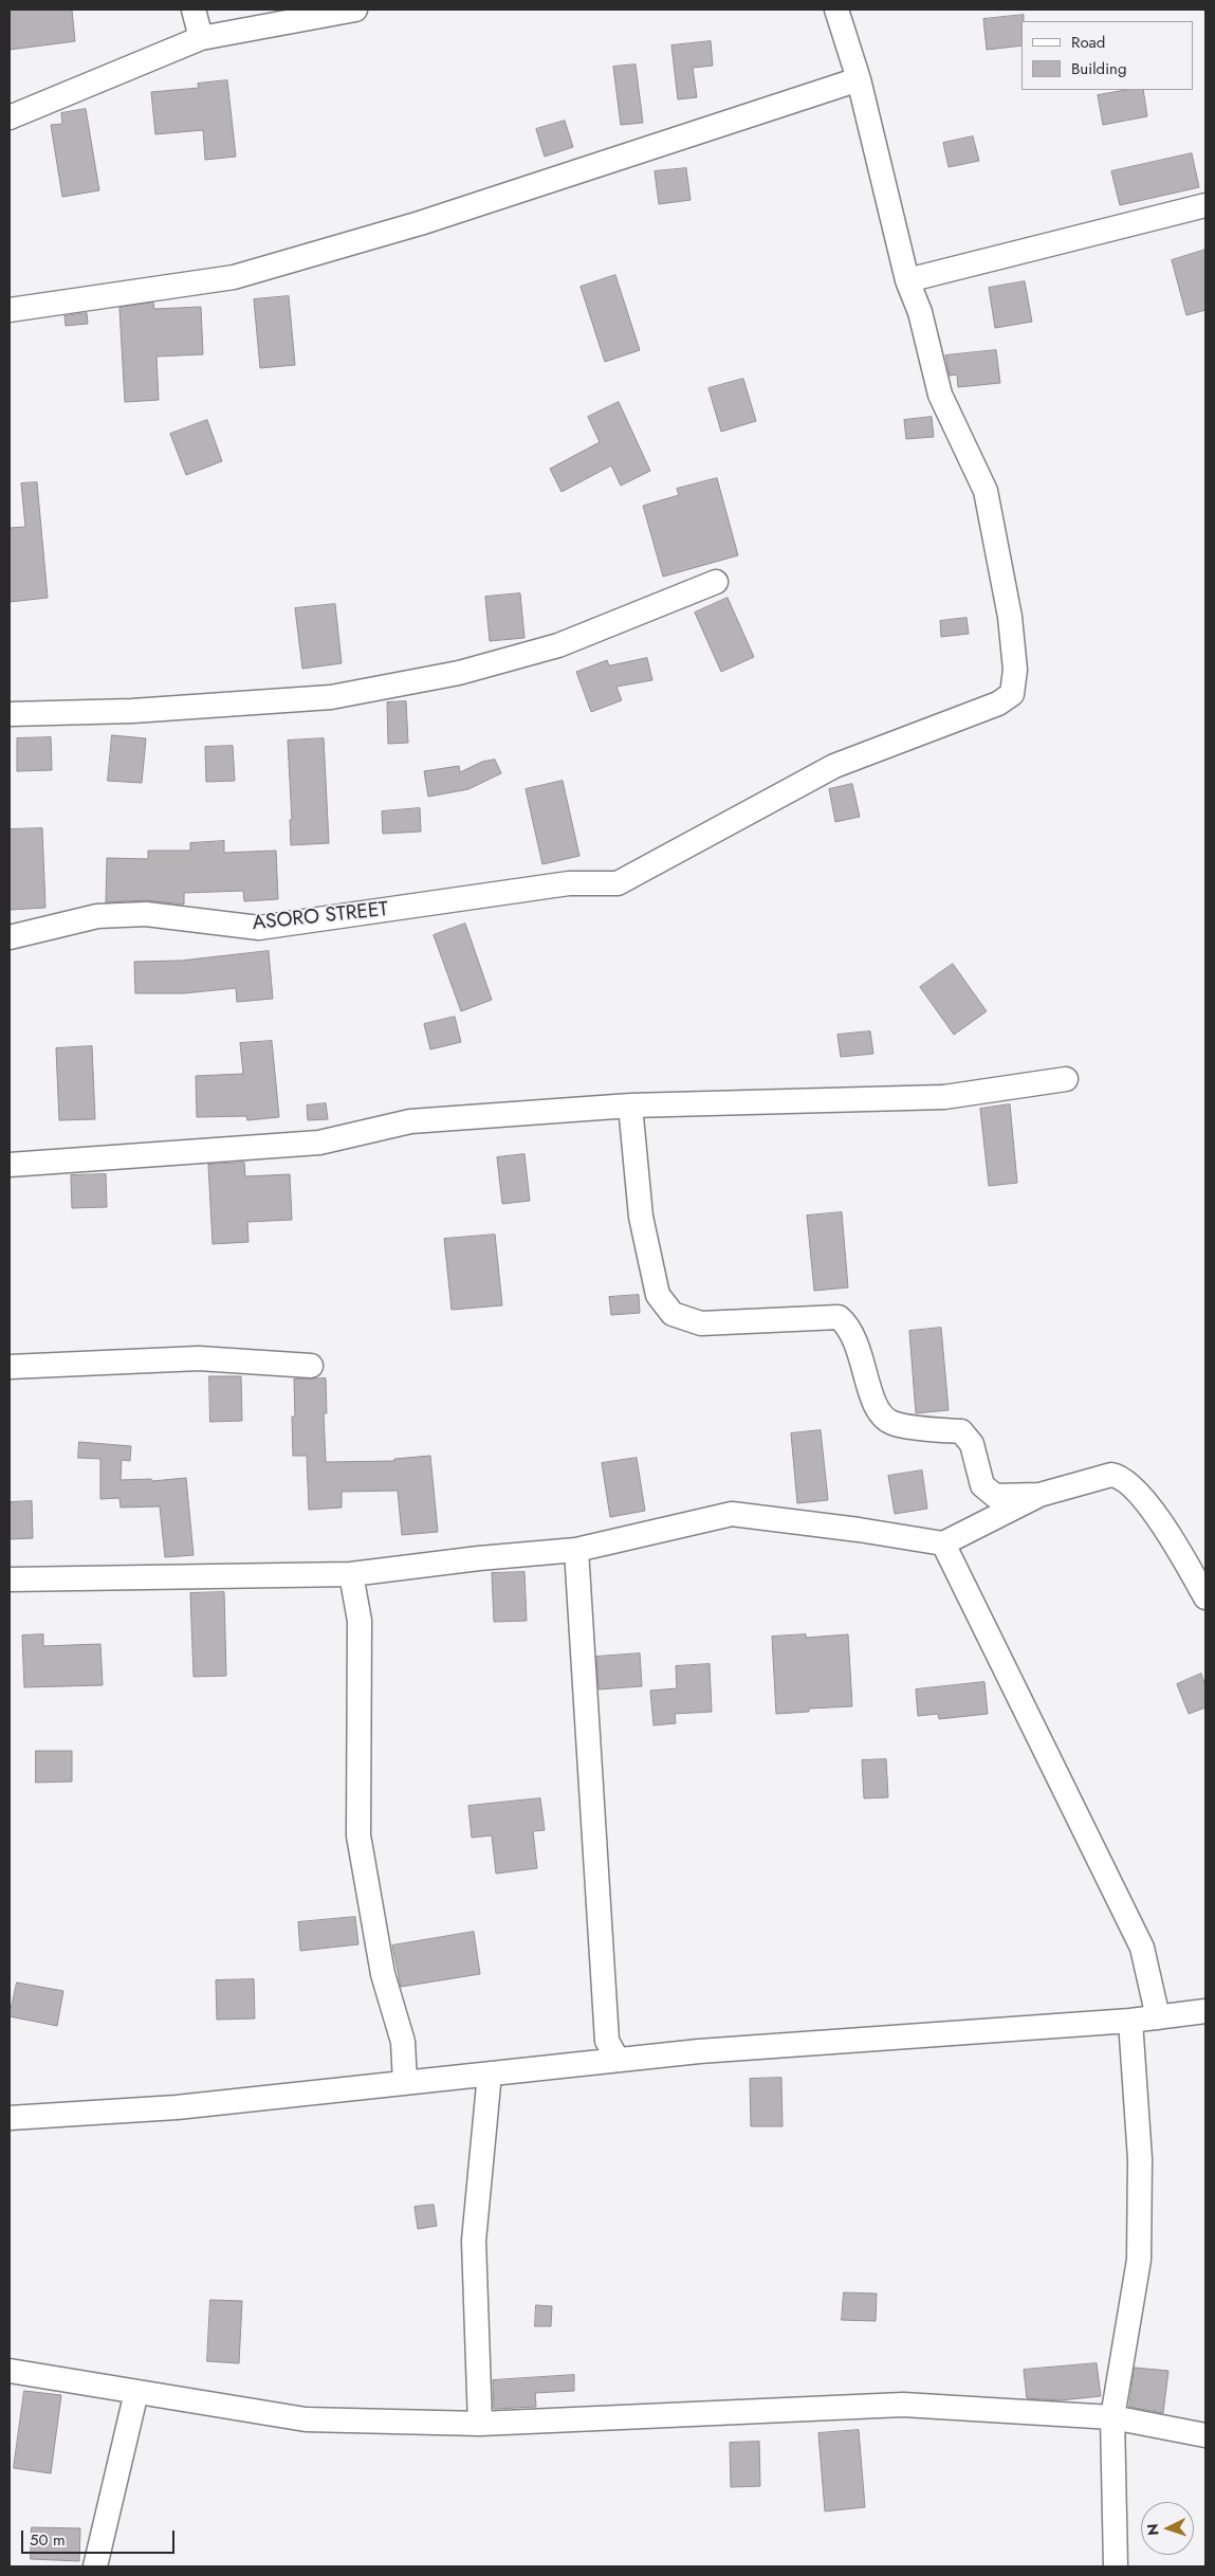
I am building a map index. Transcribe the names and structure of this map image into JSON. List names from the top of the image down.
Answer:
{
  "streets": {
    "street": ["ASORO STREET"]
  },
  "legend": ["Road", "Building"],
  "scale_bar": "50 m",
  "north": "left"
}
